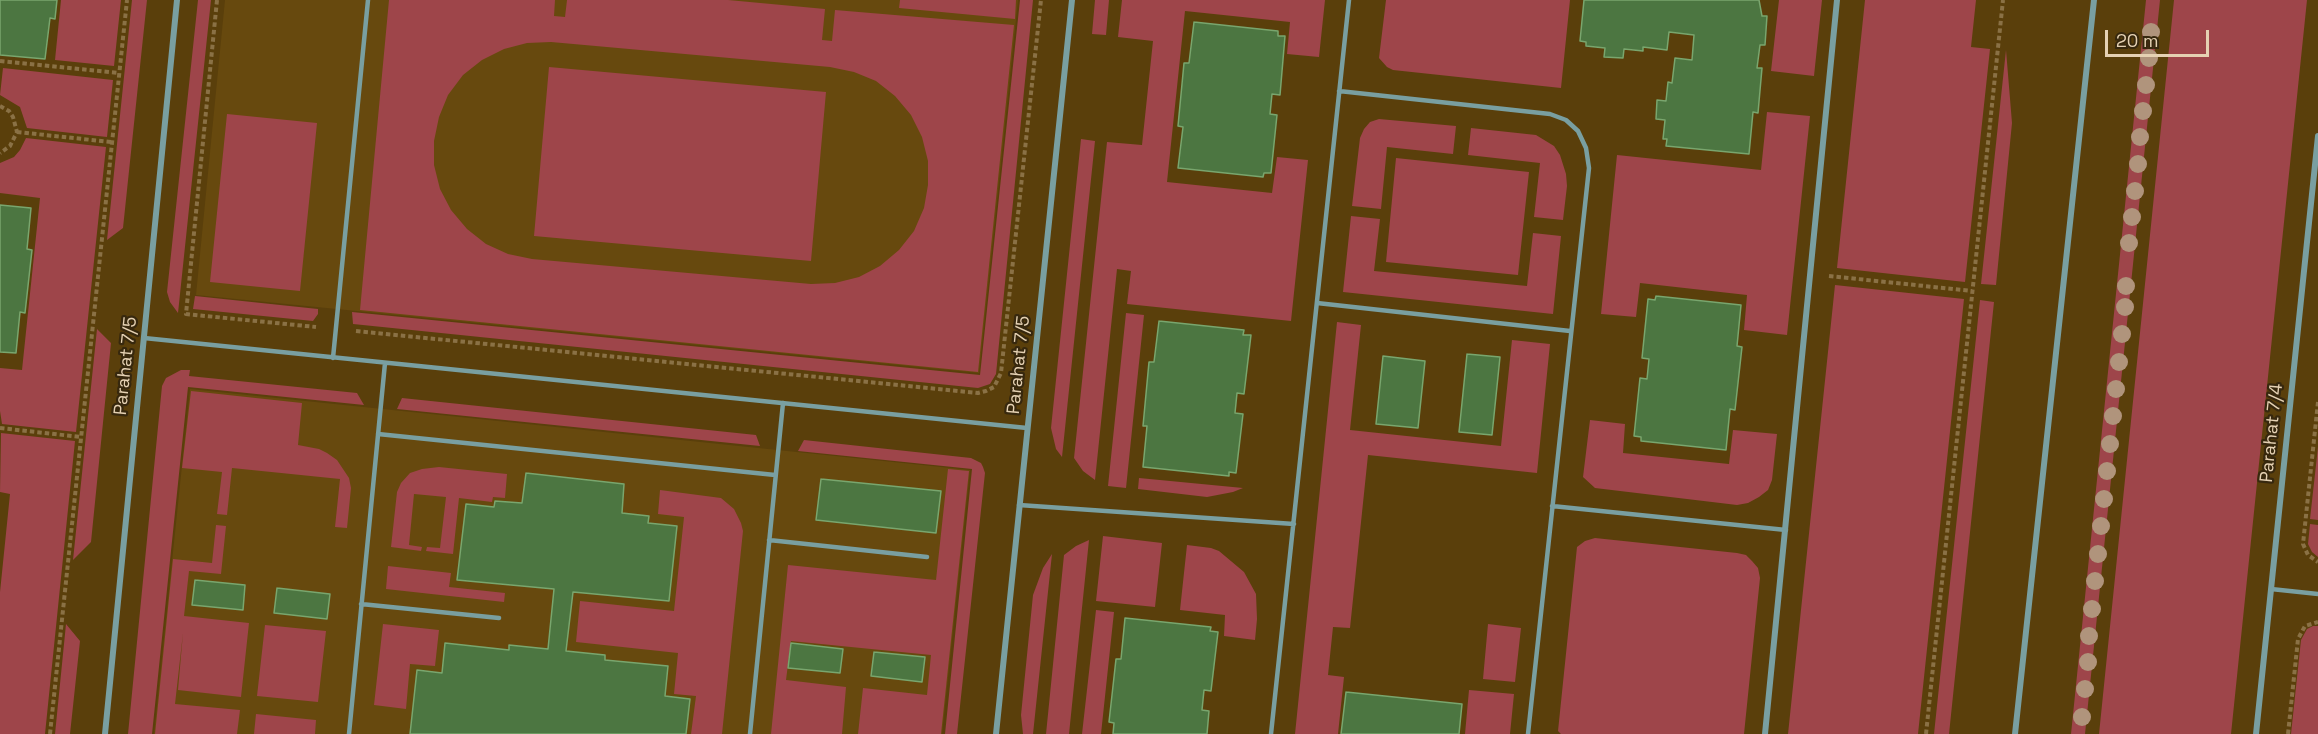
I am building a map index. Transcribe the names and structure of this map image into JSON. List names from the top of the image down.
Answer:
{
  "streets": {
    "street": ["Parahat 7/5", "Parahat 7/4"]
  },
  "scale_bar": "20 m"
}
